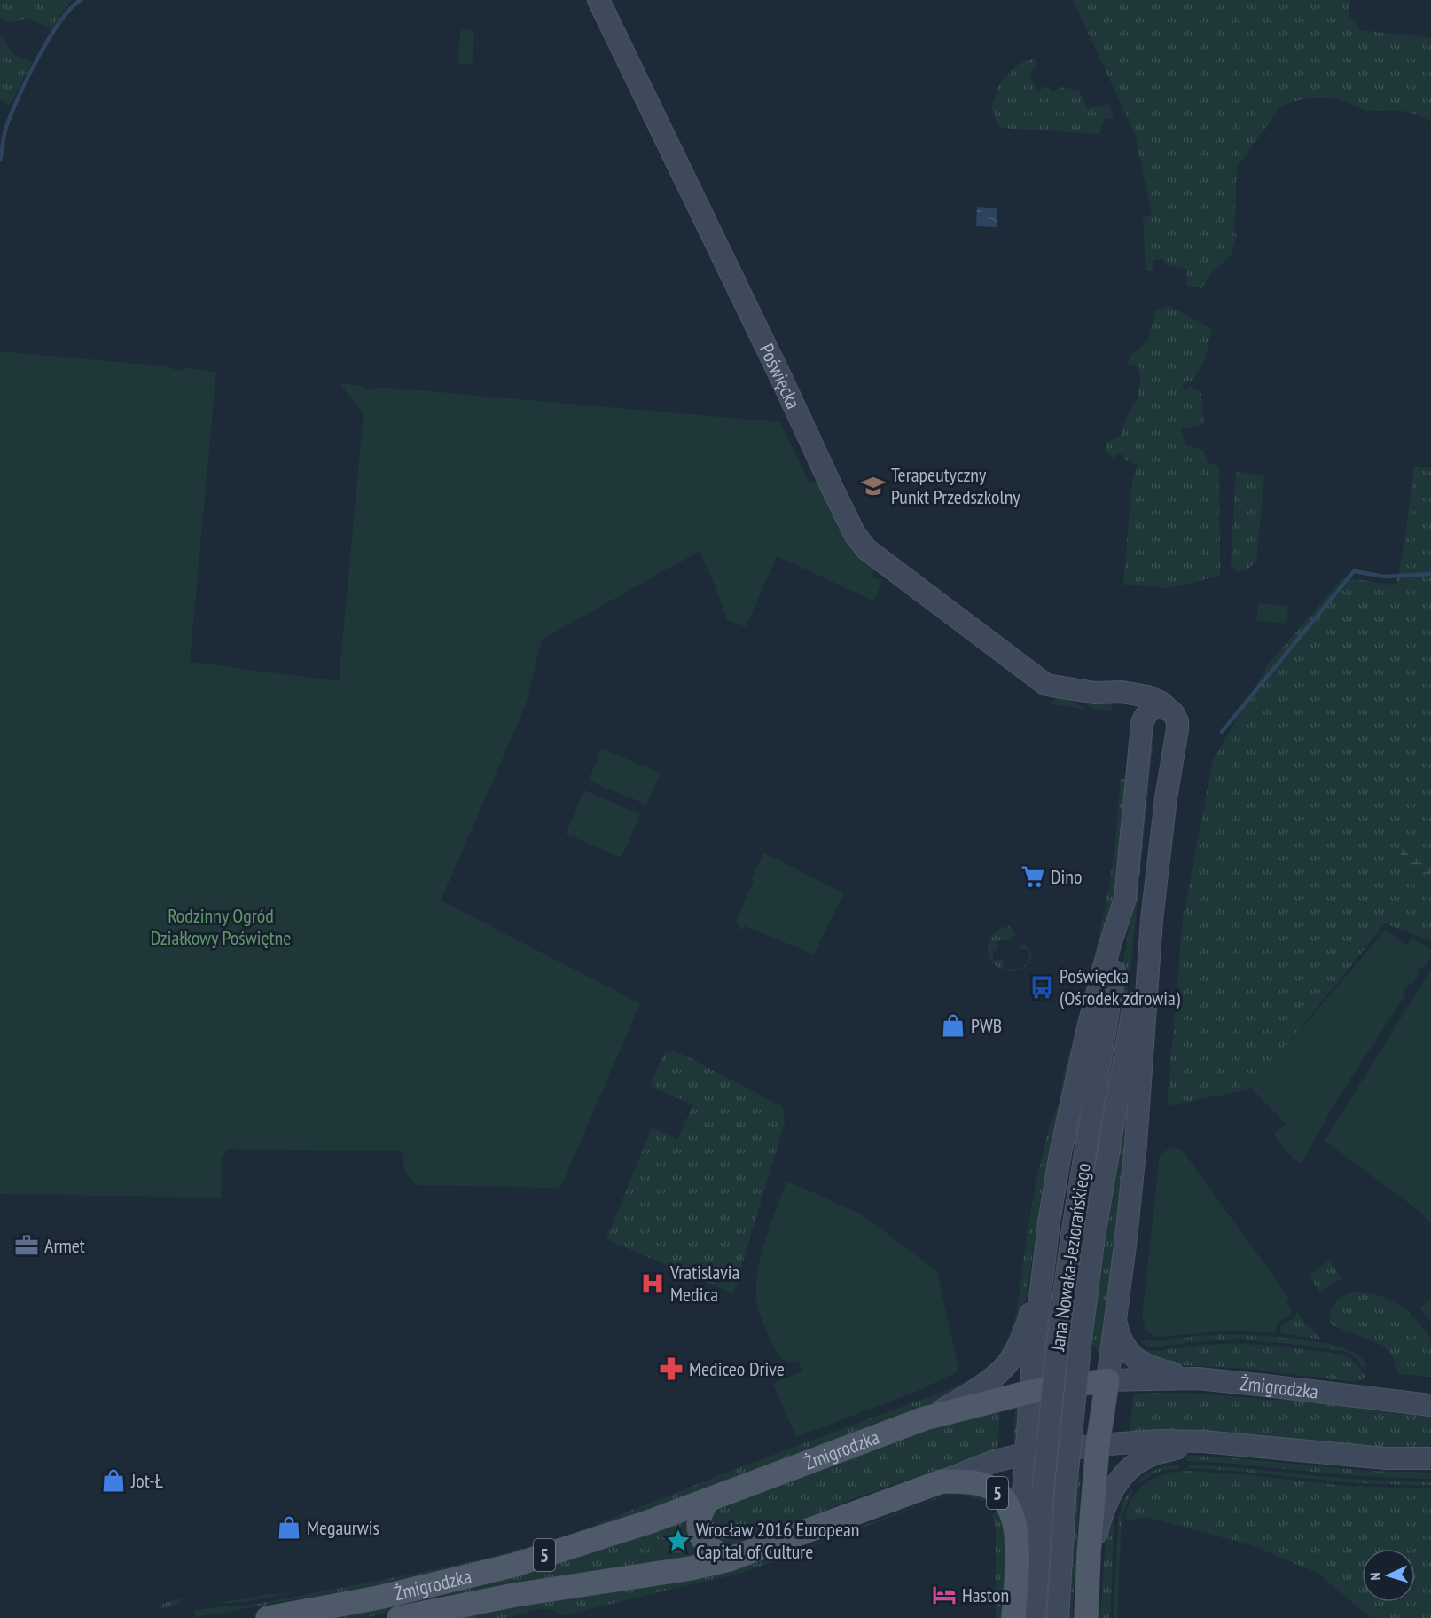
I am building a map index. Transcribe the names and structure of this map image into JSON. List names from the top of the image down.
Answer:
{
  "streets": {
    "main road": ["Żmigrodzka", "5"],
    "street": ["Poświęcka", "Jana Nowaka-Jeziorańskiego"]
  },
  "crossings": [
    ["Żmigrodzka", "5"]
  ],
  "parks": ["Rodzinny Ogród Działkowy Poświętne"],
  "places": {
    "school or university": ["Terapeutyczny Punkt Przedszkolny"],
    "supermarket": ["Dino"],
    "bus stop": ["Poświęcka (Ośrodek zdrowia)"],
    "shop": ["PWB", "Jot-Ł", "Megaurwis"],
    "office": ["Armet"],
    "hospital": ["Vratislavia Medica"],
    "pharmacy": ["Mediceo Drive"],
    "place": ["Wrocław 2016 European Capital of Culture"],
    "hotel": ["Haston"]
  },
  "north": "left"
}
